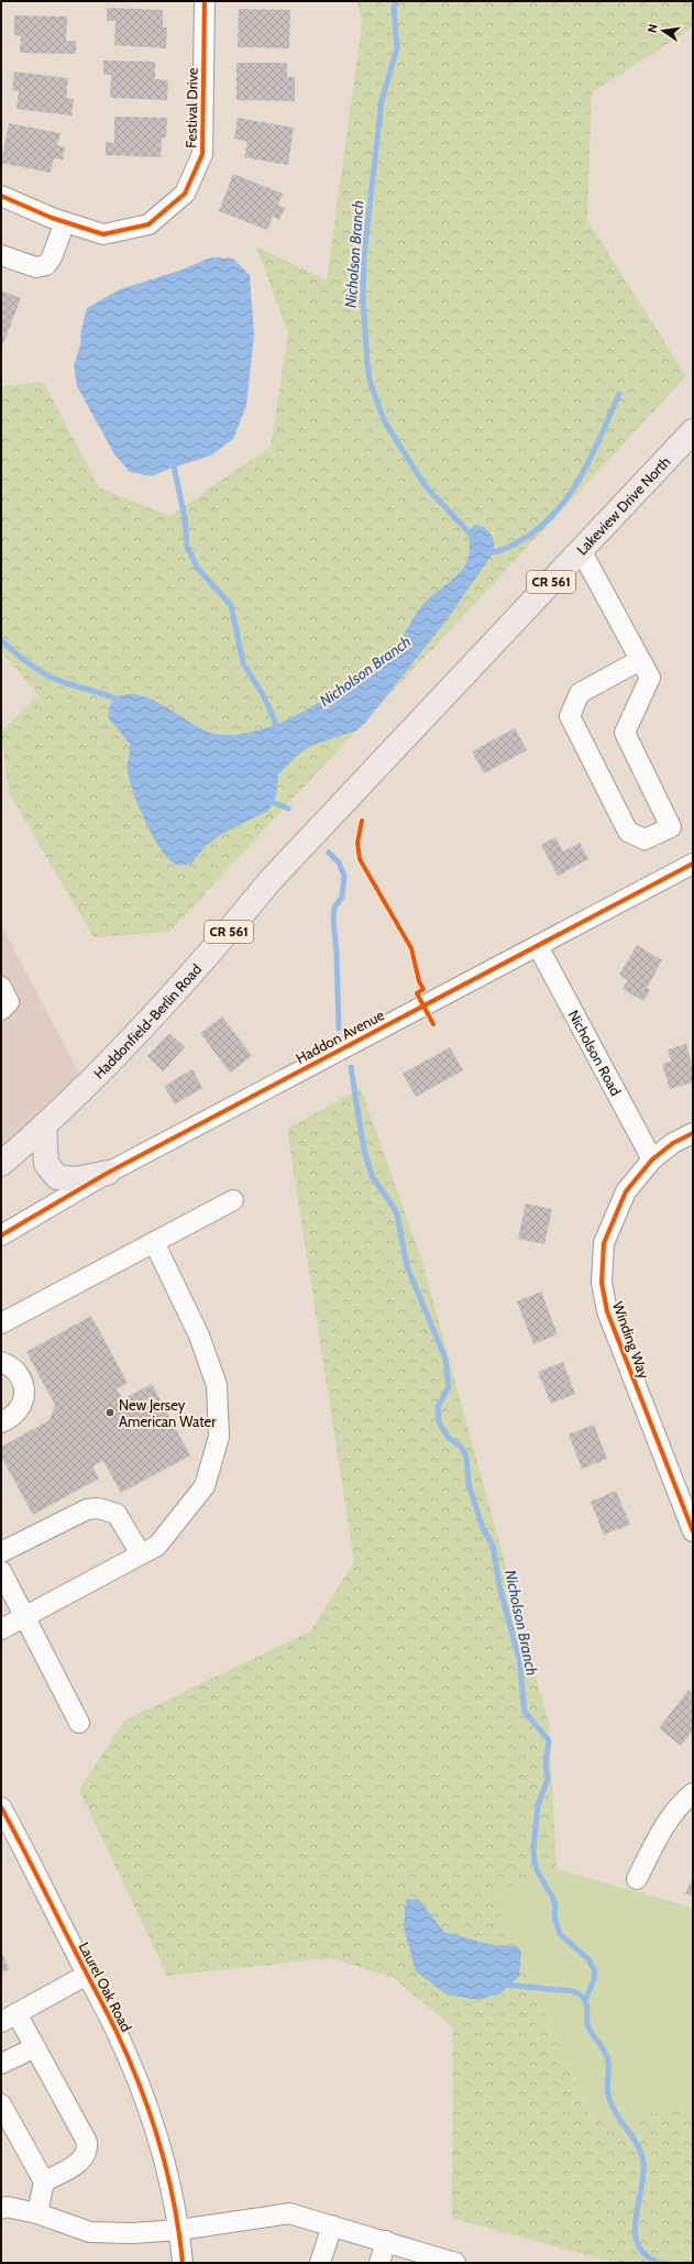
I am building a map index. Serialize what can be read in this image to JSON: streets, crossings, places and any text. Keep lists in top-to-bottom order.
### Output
{
  "streets": {
    "main road": ["Lakeview Drive North", "CR 561", "Haddonfield-Berlin Road"],
    "street": [
      "Festival Drive",
      "Haddon Avenue",
      "Nicholson Road",
      "Winding Way",
      "Laurel Oak Road"
    ]
  },
  "crossings": [
    ["Lakeview Drive North", "Haddonfield-Berlin Road"],
    ["Haddon Avenue", "Nicholson Road"],
    ["Nicholson Road", "Winding Way"]
  ],
  "water": ["Nicholson Branch"],
  "places": ["New Jersey American Water"],
  "north": "left"
}
